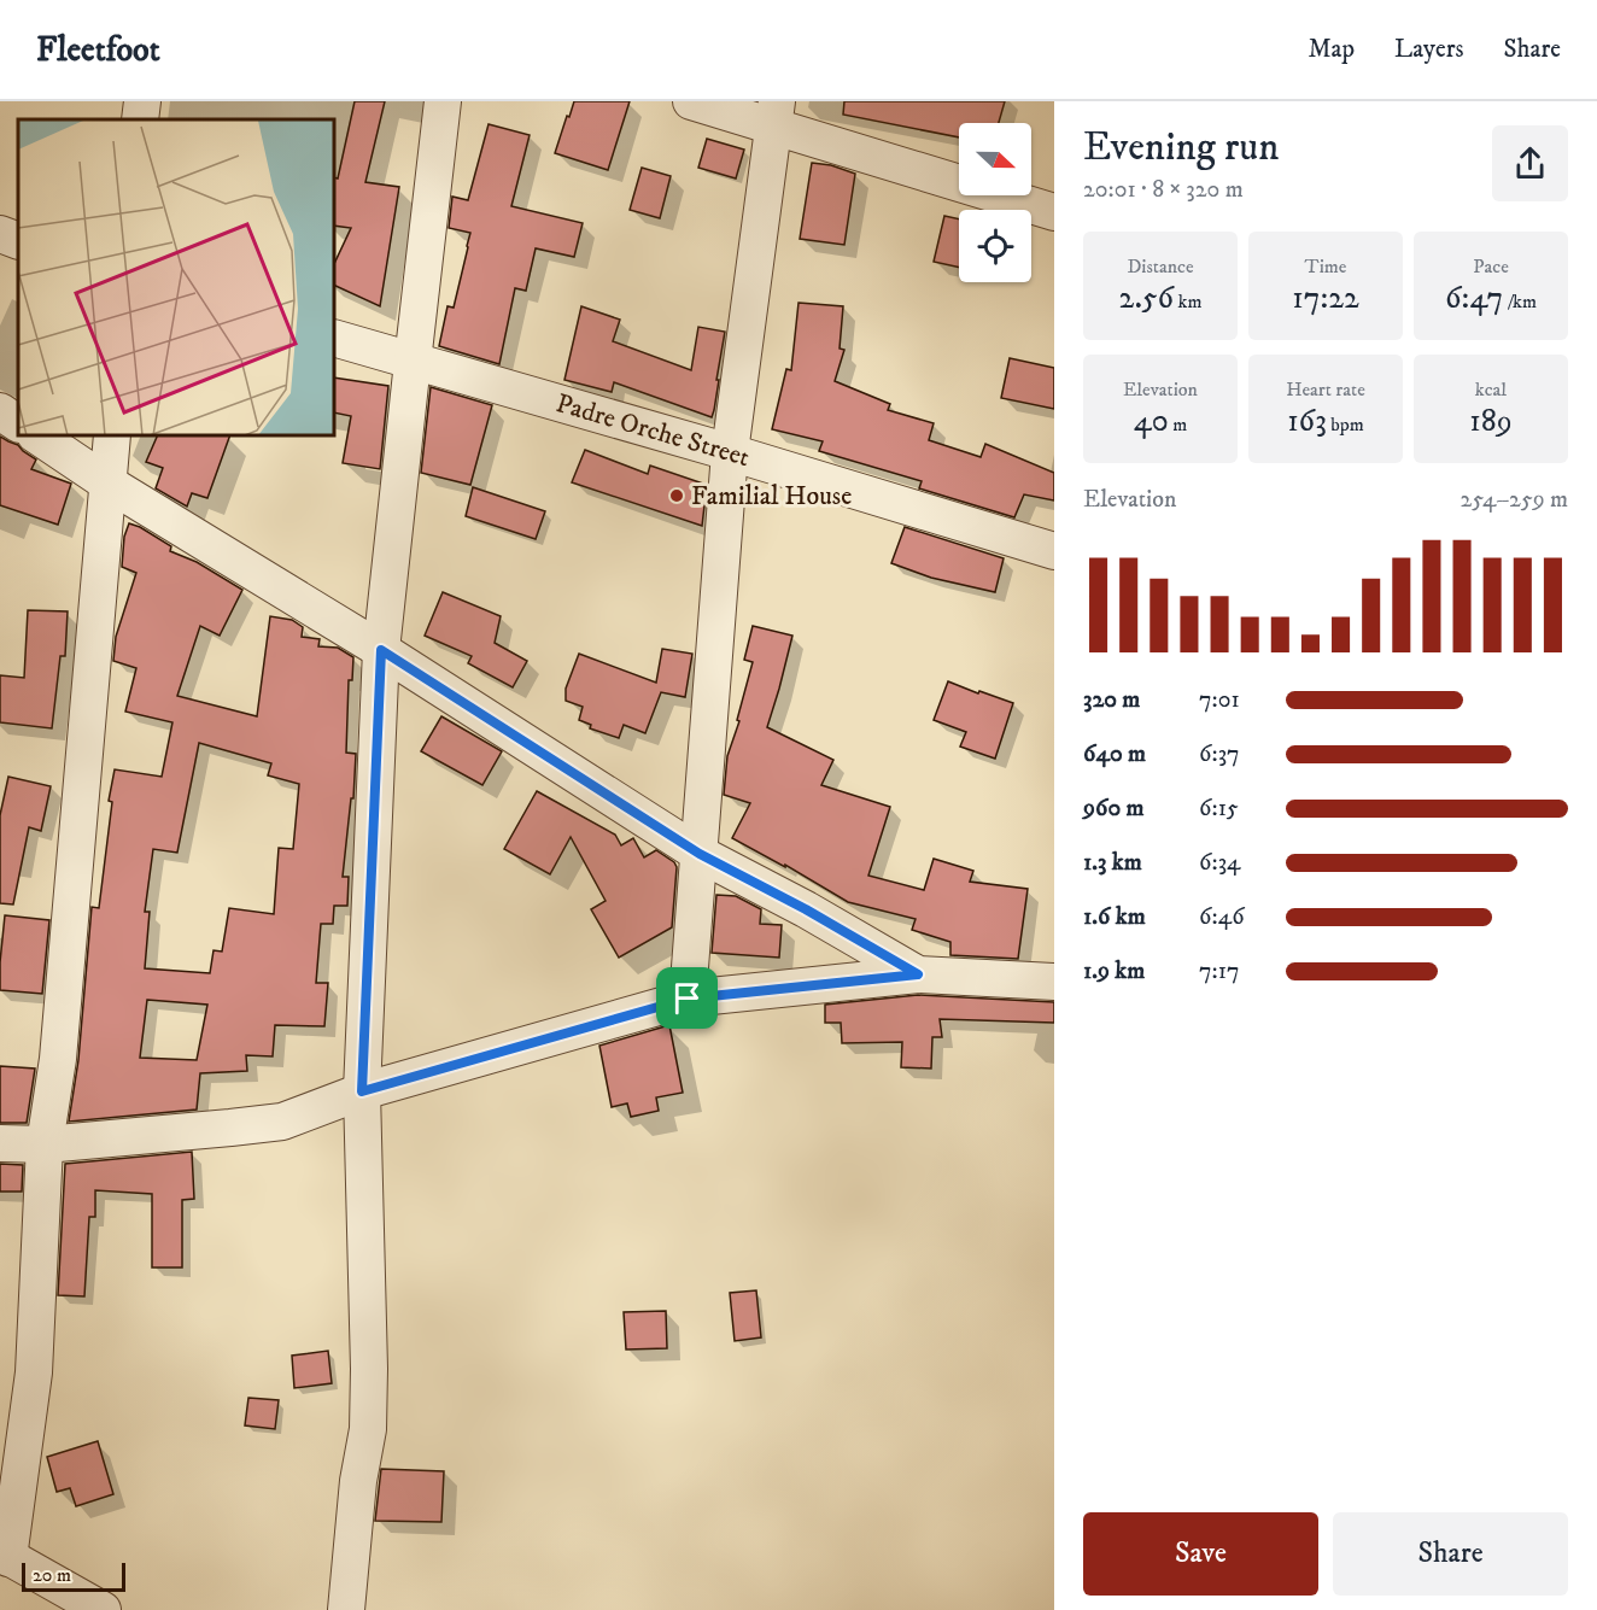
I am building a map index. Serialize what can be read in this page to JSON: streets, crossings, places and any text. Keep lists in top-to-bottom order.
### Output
{
  "streets": {
    "street": ["Padre Orche Street"]
  },
  "places": ["Familial House"],
  "scale_bar": "20 m",
  "north": "right",
  "page": {
    "header": "Fleetfoot",
    "nav": ["Map", "Layers", "Share"],
    "heading": ["Evening run", "20:01 · 8 × 320 m"],
    "stats": [
      ["Distance", "2.56 km"],
      ["Time", "17:22"],
      ["Pace", "6:47 /km"],
      ["Elevation", "40 m"],
      ["Heart rate", "163 bpm"],
      ["kcal", "189"]
    ],
    "chart": ["Elevation", "254–259 m"],
    "list": [
      {
        "name": "320 m",
        "note": "7:01"
      },
      {
        "name": "640 m",
        "note": "6:37"
      },
      {
        "name": "960 m",
        "note": "6:15"
      },
      {
        "name": "1.3 km",
        "note": "6:34"
      },
      {
        "name": "1.6 km",
        "note": "6:46"
      },
      {
        "name": "1.9 km",
        "note": "7:17"
      }
    ],
    "buttons": ["Save", "Share"],
    "scale": "20 m"
  }
}
